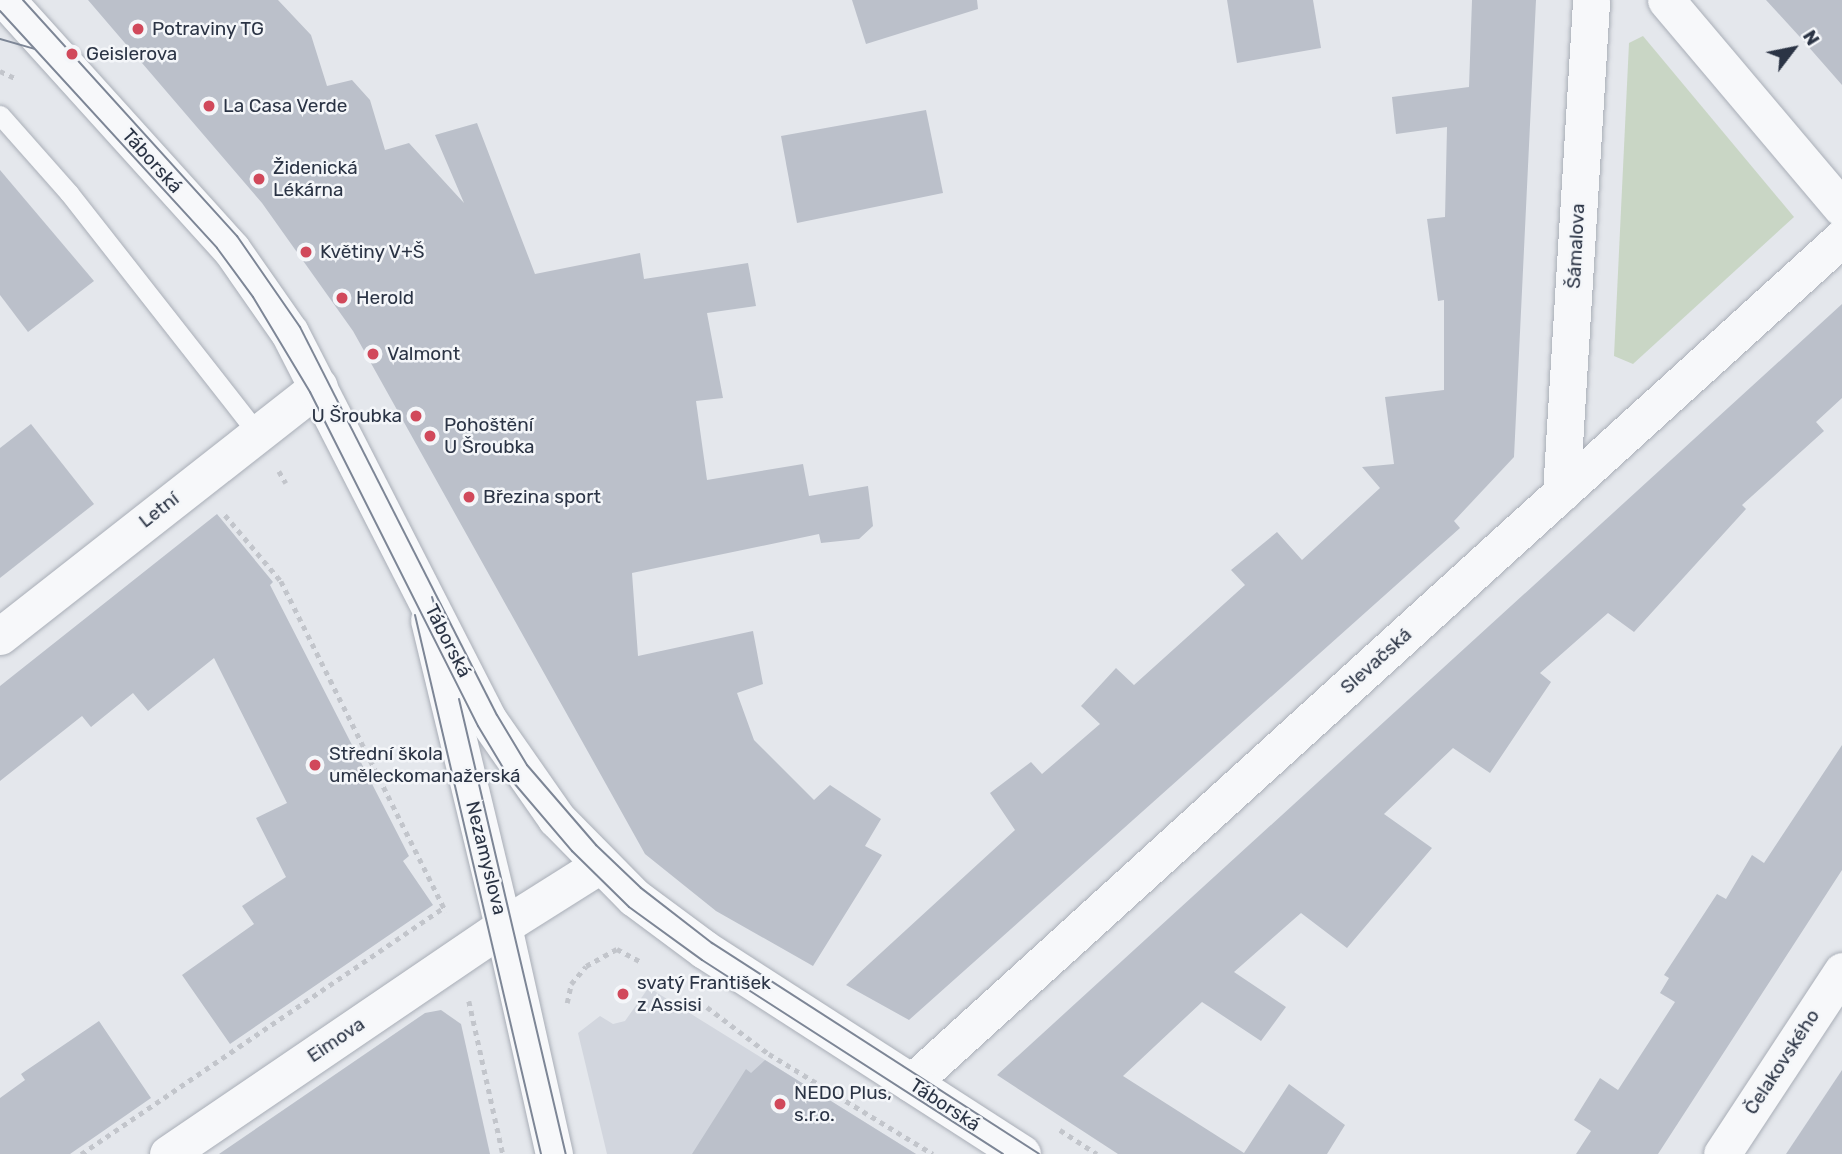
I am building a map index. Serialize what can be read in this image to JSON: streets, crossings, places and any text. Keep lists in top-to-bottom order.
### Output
{
  "streets": {
    "street": [
      "Táborská",
      "Šámalova",
      "Letní",
      "Slevačská",
      "Nezamyslova",
      "Eimova",
      "Čelakovského"
    ]
  },
  "crossings": [
    ["Táborská", "Letní"],
    ["Táborská", "Slevačská"],
    ["Táborská", "Nezamyslova"],
    ["Šámalova", "Slevačská"],
    ["Nezamyslova", "Eimova"]
  ],
  "places": [
    "Potraviny TG",
    "Geislerova",
    "La Casa Verde",
    "Židenická Lékárna",
    "Květiny V+Š",
    "Herold",
    "Valmont",
    "U Šroubka",
    "Pohoštění U Šroubka",
    "Březina sport",
    "Střední škola uměleckomanažerská",
    "svatý František z Assisi",
    "NEDO Plus, s.r.o."
  ],
  "north": "top right"
}
